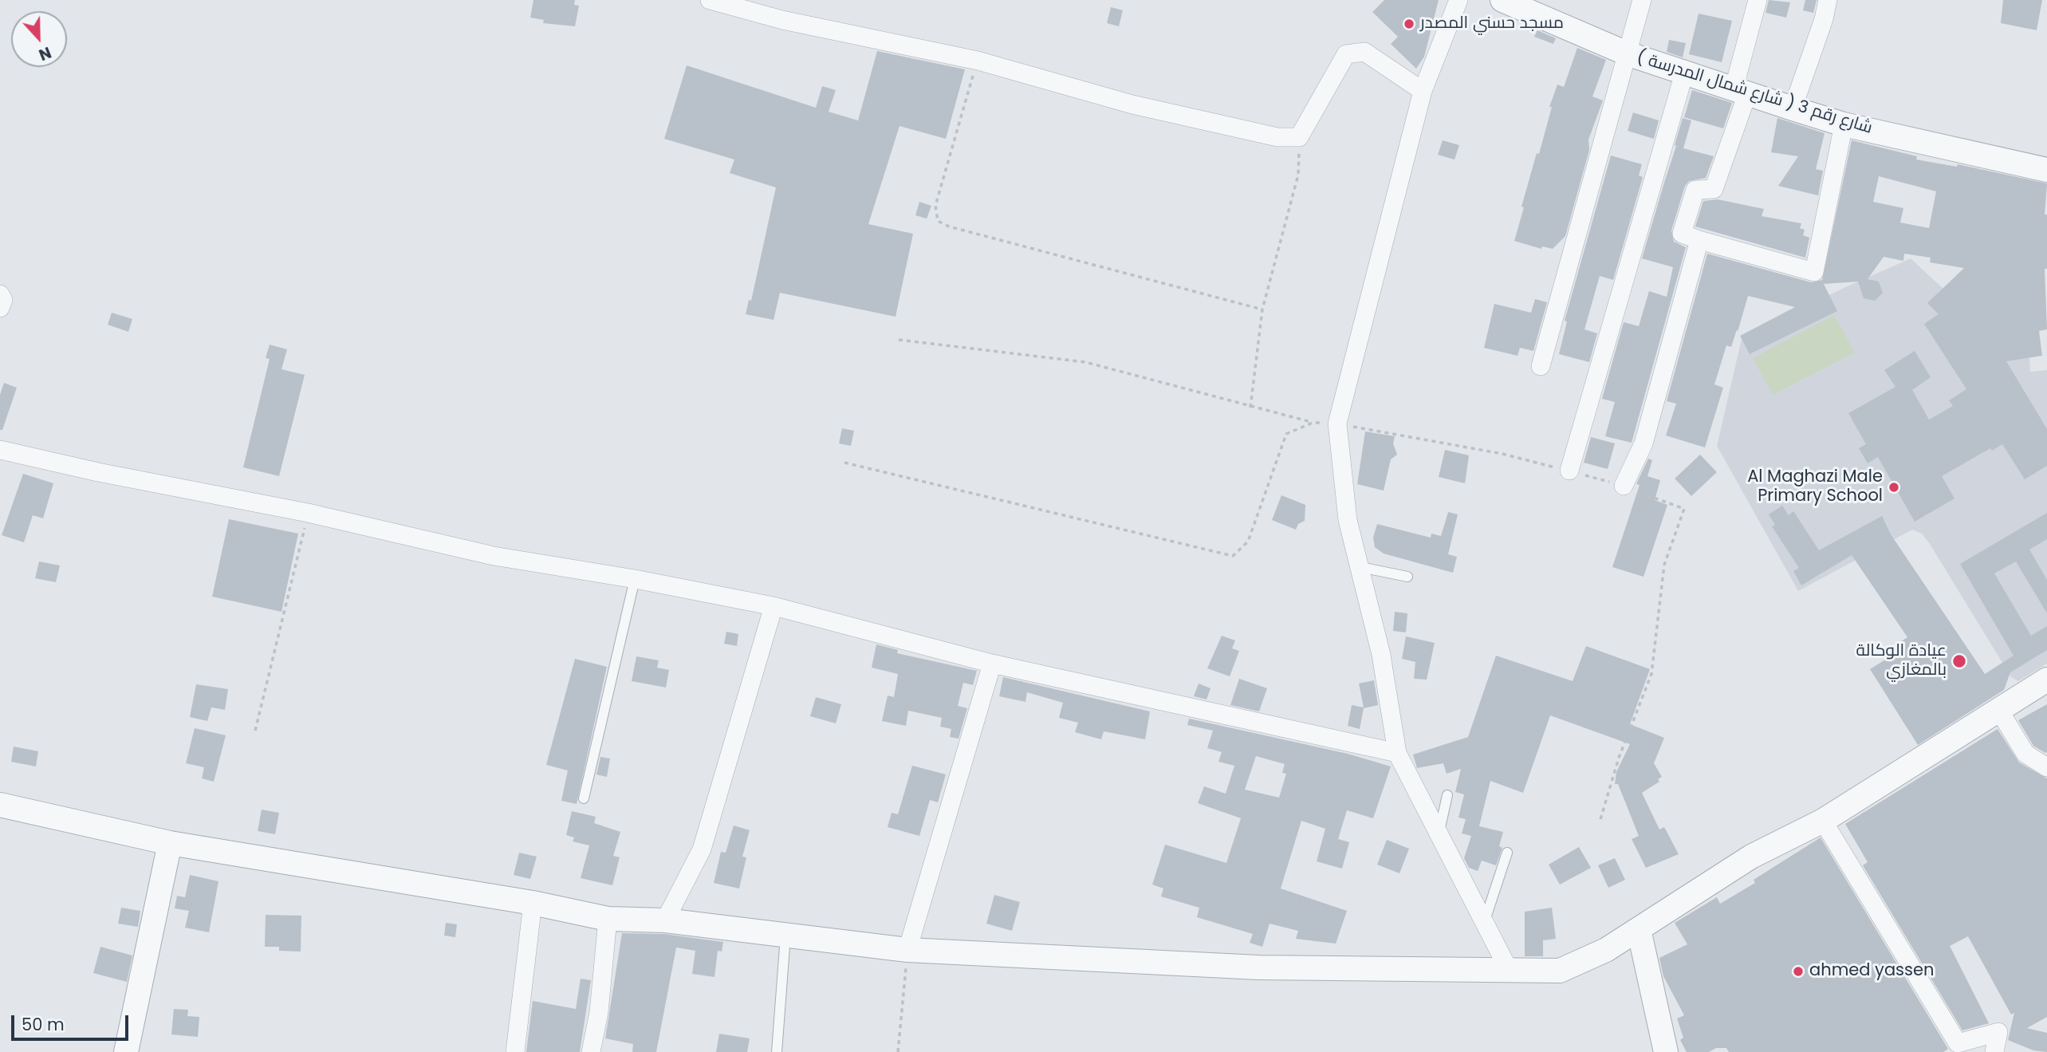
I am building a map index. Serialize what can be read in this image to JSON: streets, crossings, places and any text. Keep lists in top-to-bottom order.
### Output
{
  "streets": {
    "street": ["شارع رقم 3 ( شارع شمال المدرسة )"]
  },
  "places": [
    "مسجد حسني المصدر",
    "Al Maghazi Male Primary School",
    "عيادة الوكالة بالمغازي",
    "ahmed yassen"
  ],
  "scale_bar": "50 m",
  "north": "bottom"
}
